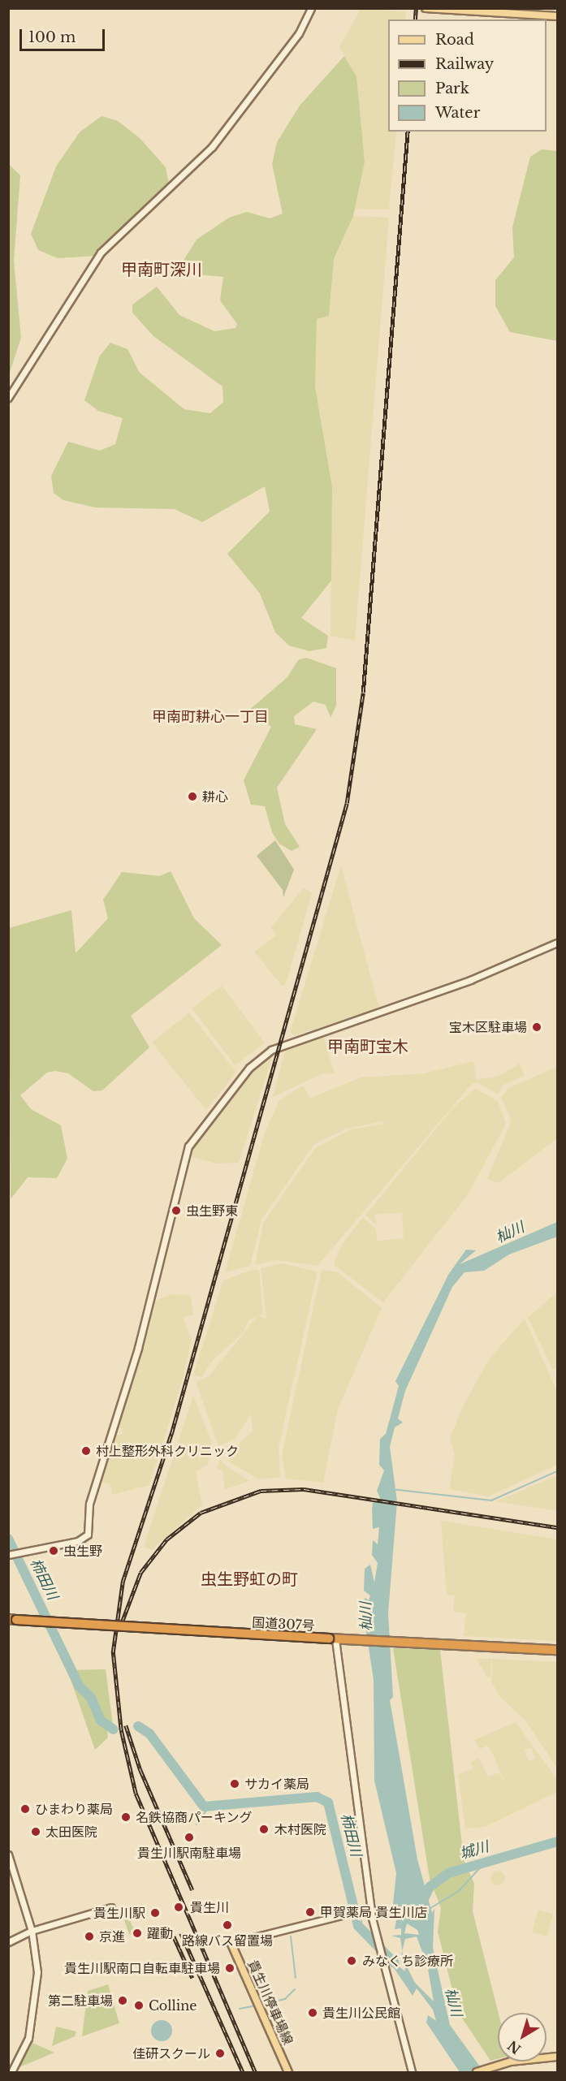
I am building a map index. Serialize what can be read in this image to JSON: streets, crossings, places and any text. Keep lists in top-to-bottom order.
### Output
{
  "streets": {
    "highway": ["国道307号"],
    "main road": ["貴生川停車場線"]
  },
  "districts": [
    "甲南町深川",
    "甲南町耕心一丁目",
    "甲南町宝木",
    "虫生野虹の町"
  ],
  "water": ["杣川", "柿田川", "城川"],
  "places": [
    "耕心",
    "宝木区駐車場",
    "虫生野東",
    "村上整形外科クリニック",
    "虫生野",
    "サカイ薬局",
    "ひまわり薬局",
    "名鉄協商パーキング",
    "木村医院",
    "太田医院",
    "貴生川駅南駐車場",
    "貴生川",
    "甲賀薬局 貴生川店",
    "貴生川駅",
    "路線バス留置場",
    "躍動",
    "京進",
    "みなくち診療所",
    "貴生川駅南口自転車駐車場",
    "第二駐車場",
    "Colline",
    "貴生川公民館",
    "佳研スクール"
  ],
  "legend": [
    "Road",
    "Railway",
    "Park",
    "Water"
  ],
  "scale_bar": "100 m",
  "north": "bottom left"
}
